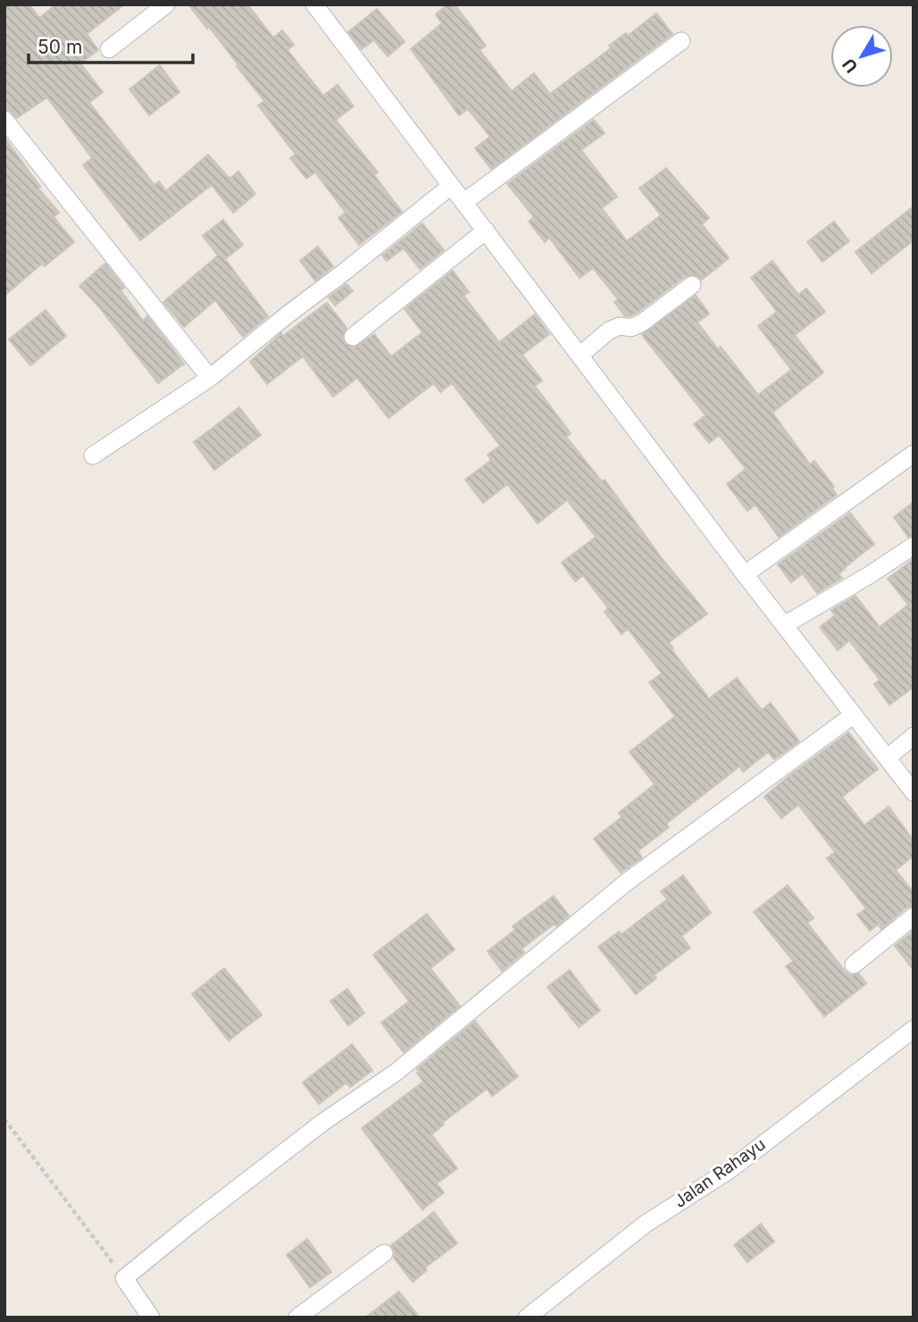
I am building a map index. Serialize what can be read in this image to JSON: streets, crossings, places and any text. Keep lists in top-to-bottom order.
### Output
{
  "streets": {
    "street": ["Jalan Rahayu"]
  },
  "scale_bar": "50 m",
  "north": "bottom left"
}
